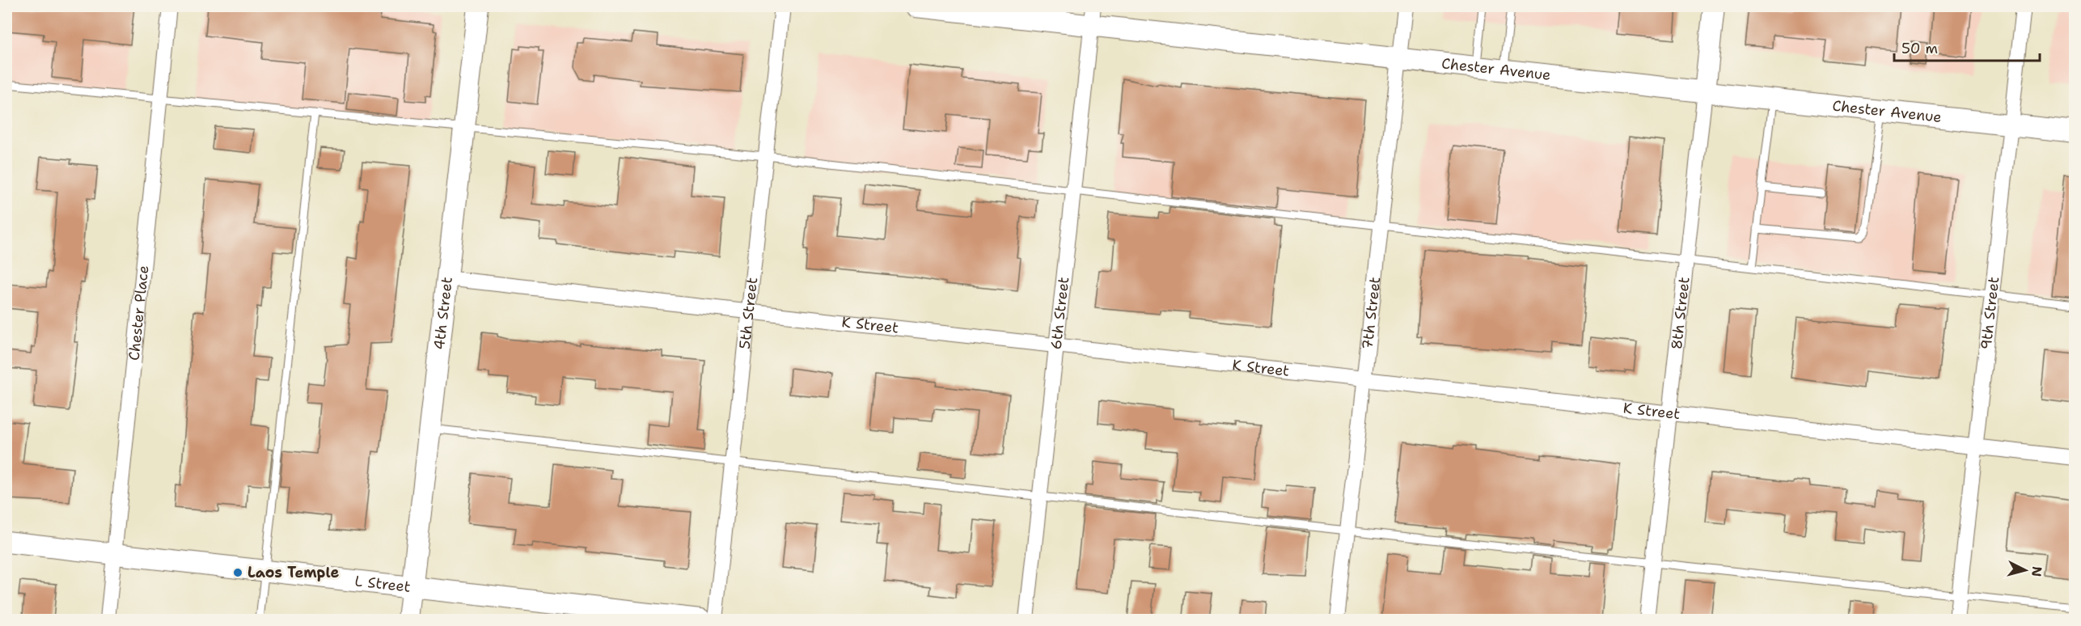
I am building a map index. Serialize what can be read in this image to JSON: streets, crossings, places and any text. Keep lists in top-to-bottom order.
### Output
{
  "streets": {
    "street": [
      "Chester Avenue",
      "Chester Place",
      "4th Street",
      "5th Street",
      "6th Street",
      "7th Street",
      "8th Street",
      "9th Street",
      "K Street",
      "L Street"
    ]
  },
  "crossings": [
    ["Chester Avenue", "6th Street"],
    ["Chester Avenue", "7th Street"],
    ["Chester Avenue", "8th Street"],
    ["Chester Avenue", "9th Street"],
    ["Chester Place", "L Street"],
    ["4th Street", "K Street"],
    ["4th Street", "L Street"],
    ["5th Street", "K Street"],
    ["6th Street", "K Street"],
    ["7th Street", "K Street"],
    ["8th Street", "K Street"],
    ["9th Street", "K Street"]
  ],
  "places": ["Laos Temple"],
  "scale_bar": "50 m",
  "north": "right"
}
